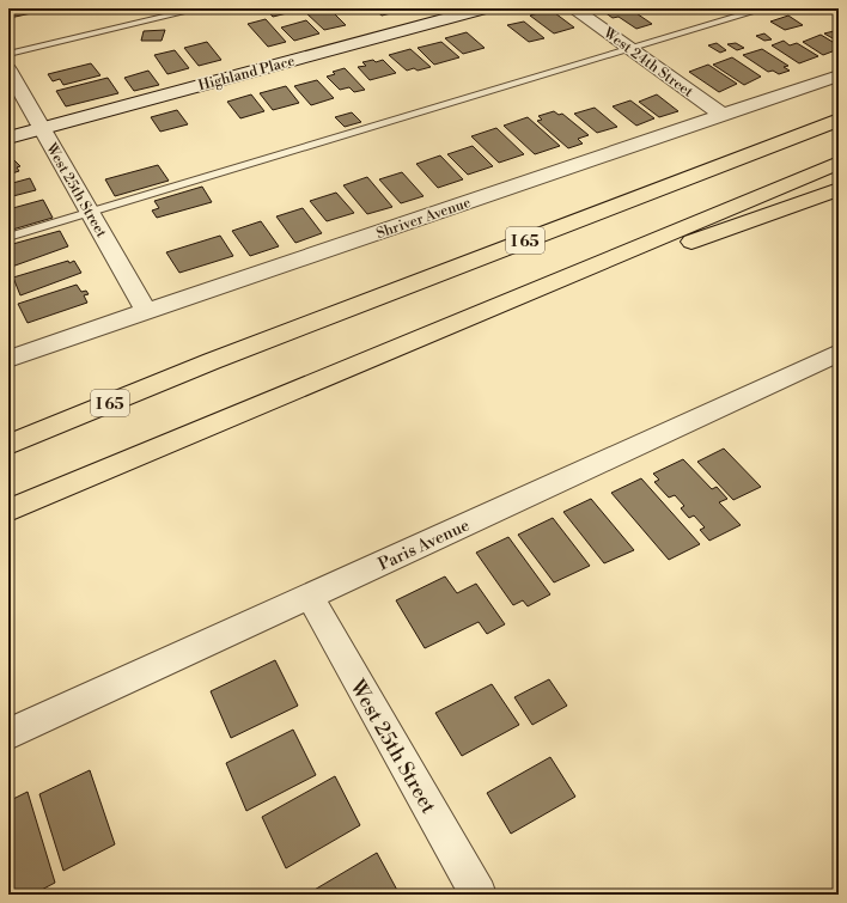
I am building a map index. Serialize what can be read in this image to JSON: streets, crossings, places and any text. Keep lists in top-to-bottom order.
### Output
{
  "streets": {
    "highway": ["I 65"],
    "street": [
      "West 24th Street",
      "Highland Place",
      "West 25th Street",
      "Shriver Avenue",
      "Paris Avenue"
    ]
  },
  "crossings": [
    ["West 24th Street", "Shriver Avenue"],
    ["Highland Place", "West 25th Street"],
    ["West 25th Street", "Shriver Avenue"],
    ["West 25th Street", "Paris Avenue"]
  ]
}
